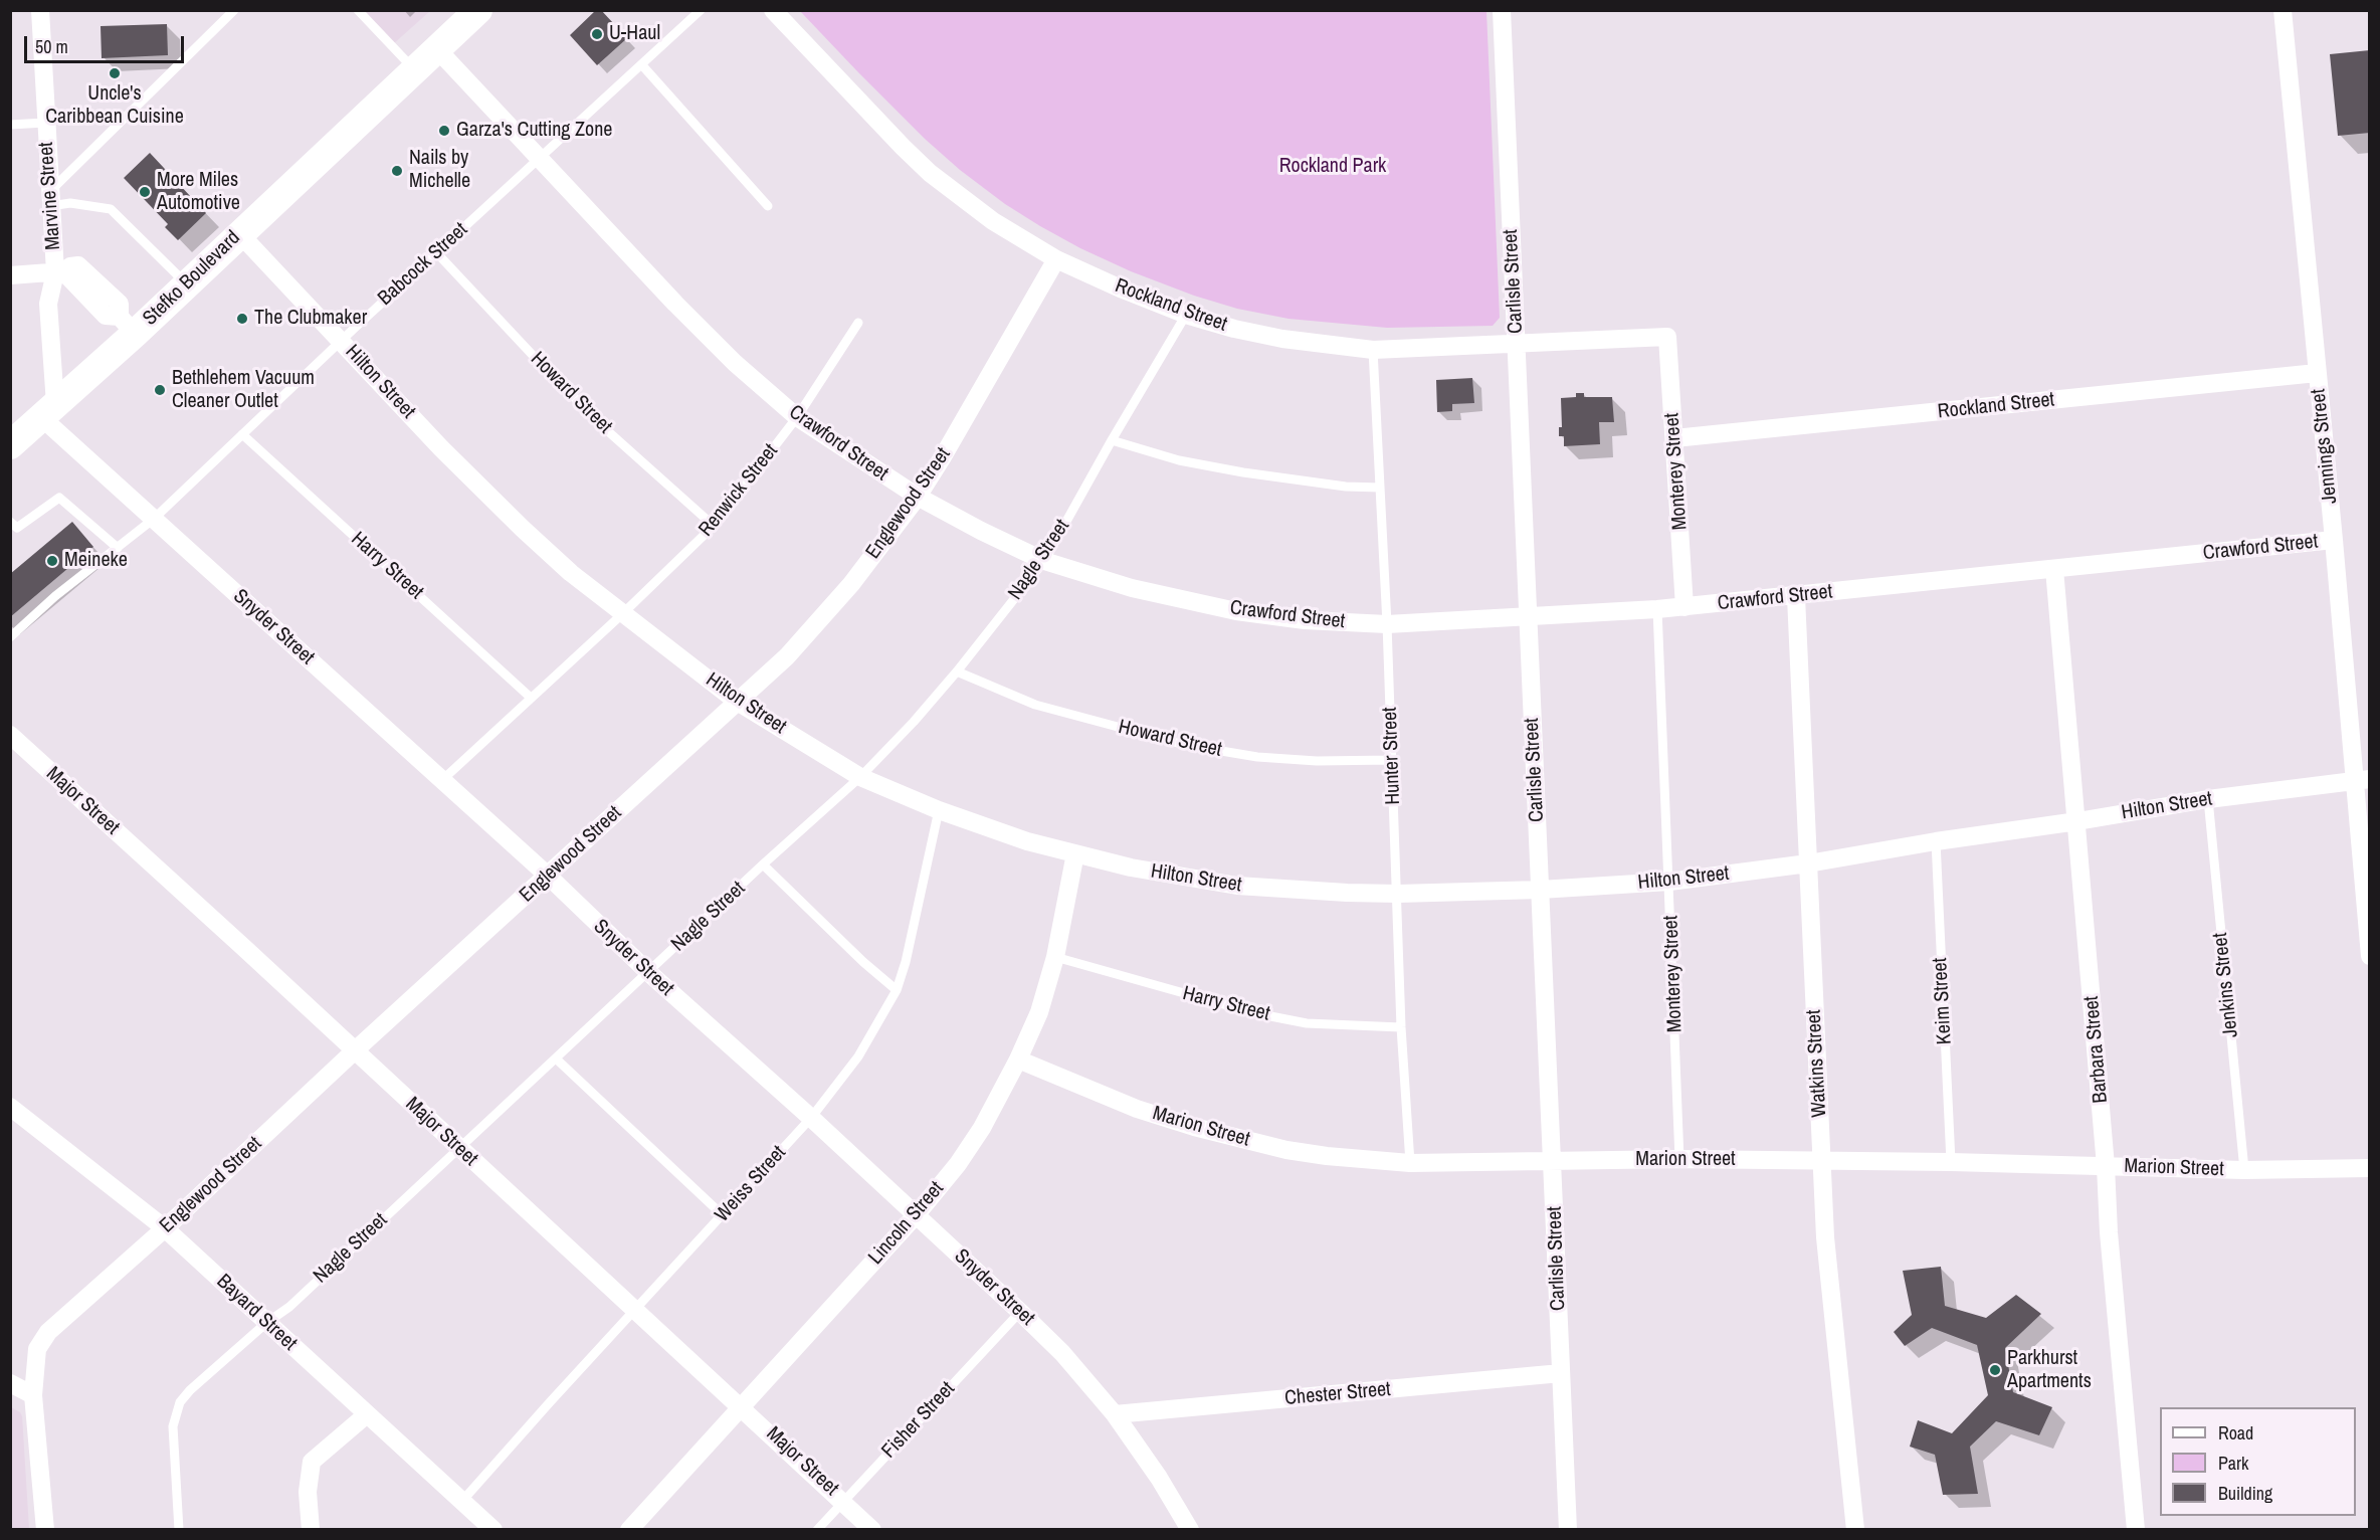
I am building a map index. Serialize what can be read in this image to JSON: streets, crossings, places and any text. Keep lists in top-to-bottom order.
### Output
{
  "streets": {
    "main road": ["Stefko Boulevard"],
    "street": [
      "Marvine Street",
      "Carlisle Street",
      "Rockland Street",
      "Hilton Street",
      "Crawford Street",
      "Jennings Street",
      "Monterey Street",
      "Englewood Street",
      "Snyder Street",
      "Major Street",
      "Barbara Street",
      "Watkins Street",
      "Marion Street",
      "Lincoln Street",
      "Bayard Street",
      "Chester Street"
    ],
    "lane": [
      "Babcock Street",
      "Howard Street",
      "Renwick Street",
      "Nagle Street",
      "Harry Street",
      "Hunter Street",
      "Jenkins Street",
      "Keim Street",
      "Weiss Street",
      "Fisher Street"
    ]
  },
  "crossings": [
    ["Marvine Street", "Stefko Boulevard"],
    ["Marvine Street", "Snyder Street"],
    ["Babcock Street", "Hilton Street"],
    ["Babcock Street", "Howard Street"],
    ["Babcock Street", "Crawford Street"],
    ["Babcock Street", "Harry Street"],
    ["Babcock Street", "Snyder Street"],
    ["Stefko Boulevard", "Hilton Street"],
    ["Stefko Boulevard", "Crawford Street"],
    ["Stefko Boulevard", "Snyder Street"],
    ["Carlisle Street", "Rockland Street"],
    ["Carlisle Street", "Hilton Street"],
    ["Carlisle Street", "Crawford Street"],
    ["Carlisle Street", "Marion Street"],
    ["Carlisle Street", "Chester Street"],
    ["Rockland Street", "Jennings Street"],
    ["Rockland Street", "Monterey Street"],
    ["Rockland Street", "Englewood Street"],
    ["Rockland Street", "Nagle Street"],
    ["Rockland Street", "Hunter Street"],
    ["Hilton Street", "Jennings Street"],
    ["Hilton Street", "Monterey Street"],
    ["Hilton Street", "Renwick Street"],
    ["Hilton Street", "Englewood Street"],
    ["Hilton Street", "Nagle Street"],
    ["Hilton Street", "Hunter Street"],
    ["Hilton Street", "Jenkins Street"],
    ["Hilton Street", "Keim Street"],
    ["Hilton Street", "Barbara Street"],
    ["Hilton Street", "Watkins Street"],
    ["Hilton Street", "Weiss Street"],
    ["Hilton Street", "Lincoln Street"],
    ["Howard Street", "Renwick Street"],
    ["Howard Street", "Nagle Street"],
    ["Howard Street", "Hunter Street"],
    ["Crawford Street", "Jennings Street"],
    ["Crawford Street", "Monterey Street"],
    ["Crawford Street", "Renwick Street"],
    ["Crawford Street", "Englewood Street"],
    ["Crawford Street", "Nagle Street"],
    ["Crawford Street", "Hunter Street"],
    ["Crawford Street", "Barbara Street"],
    ["Crawford Street", "Watkins Street"],
    ["Monterey Street", "Marion Street"],
    ["Renwick Street", "Harry Street"],
    ["Renwick Street", "Snyder Street"],
    ["Englewood Street", "Snyder Street"],
    ["Englewood Street", "Major Street"],
    ["Englewood Street", "Bayard Street"],
    ["Nagle Street", "Snyder Street"],
    ["Nagle Street", "Major Street"],
    ["Nagle Street", "Bayard Street"],
    ["Harry Street", "Hunter Street"],
    ["Harry Street", "Lincoln Street"],
    ["Snyder Street", "Weiss Street"],
    ["Snyder Street", "Lincoln Street"],
    ["Snyder Street", "Chester Street"],
    ["Snyder Street", "Fisher Street"],
    ["Hunter Street", "Marion Street"],
    ["Major Street", "Weiss Street"],
    ["Major Street", "Lincoln Street"],
    ["Major Street", "Fisher Street"],
    ["Jenkins Street", "Marion Street"],
    ["Keim Street", "Marion Street"],
    ["Barbara Street", "Marion Street"],
    ["Watkins Street", "Marion Street"],
    ["Marion Street", "Lincoln Street"],
    ["Weiss Street", "Bayard Street"]
  ],
  "parks": ["Rockland Park"],
  "places": [
    "U-Haul",
    "Uncle's Caribbean Cuisine",
    "Garza's Cutting Zone",
    "Nails by Michelle",
    "More Miles Automotive",
    "The Clubmaker",
    "Bethlehem Vacuum Cleaner Outlet",
    "Meineke",
    "Parkhurst Apartments"
  ],
  "legend": ["Road", "Park", "Building"],
  "scale_bar": "50 m"
}
